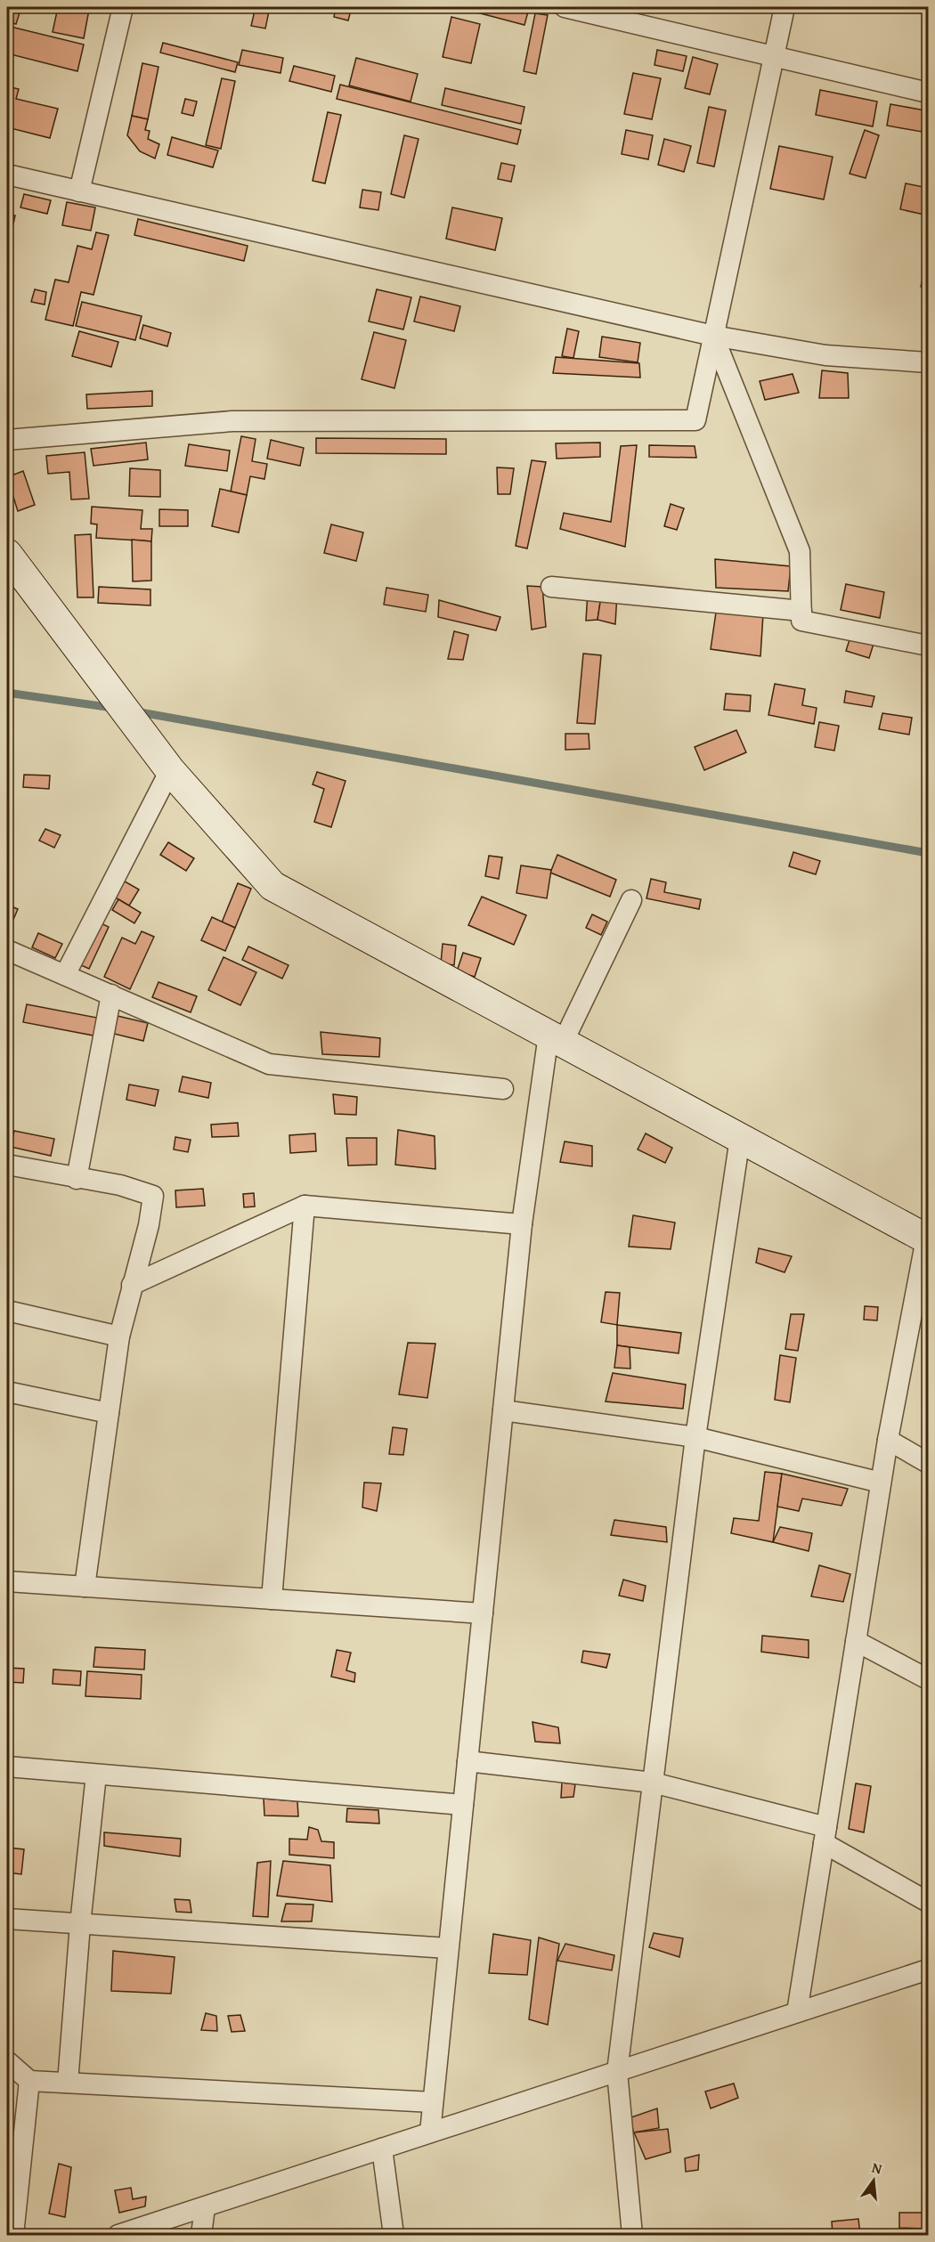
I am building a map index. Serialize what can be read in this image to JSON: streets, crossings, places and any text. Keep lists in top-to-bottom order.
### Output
{
  "north": "top"
}
